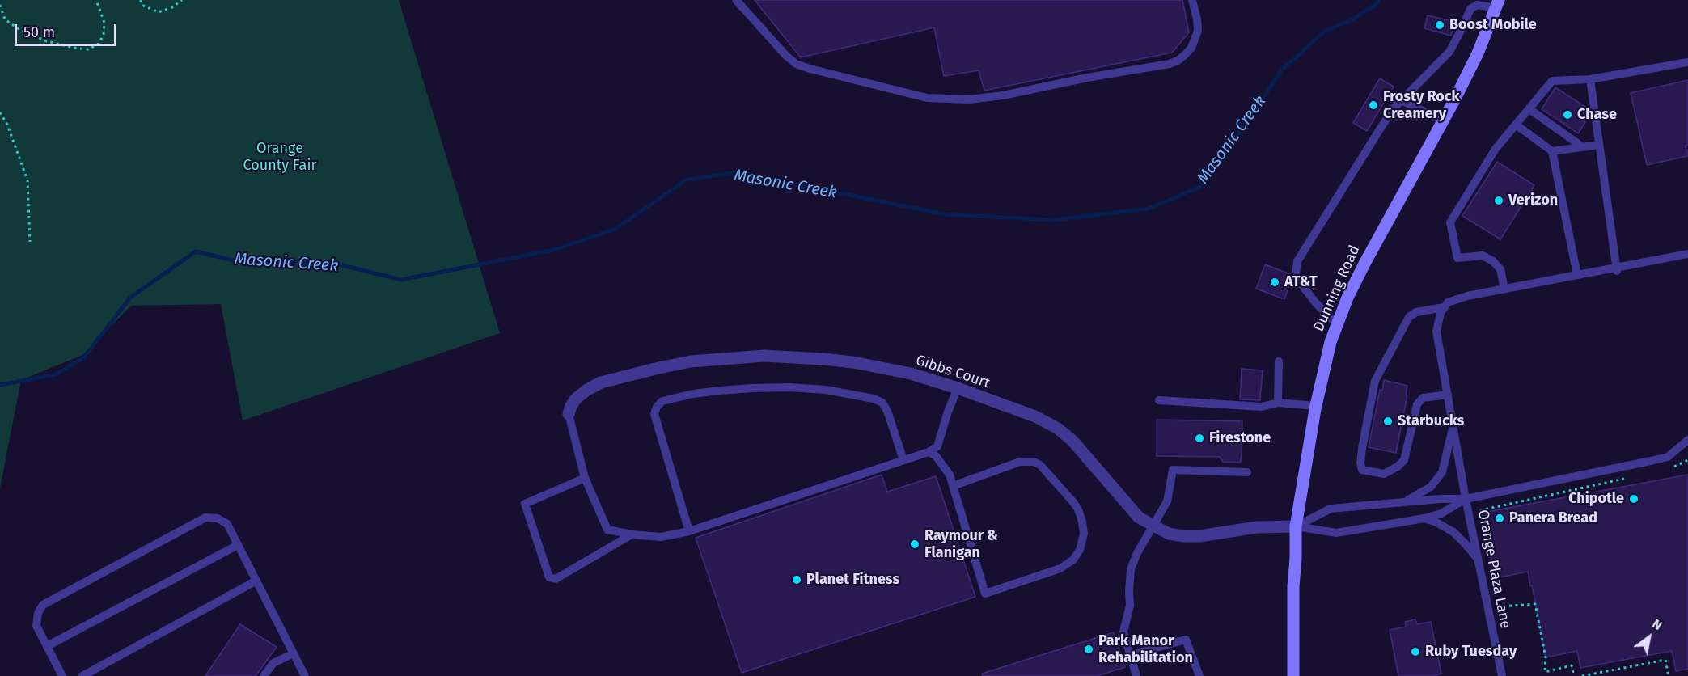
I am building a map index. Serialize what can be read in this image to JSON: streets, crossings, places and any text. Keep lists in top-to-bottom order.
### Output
{
  "streets": {
    "street": ["Dunning Road", "Gibbs Court"],
    "lane": ["Orange Plaza Lane"]
  },
  "crossings": [
    ["Dunning Road", "Gibbs Court"],
    ["Dunning Road", "Orange Plaza Lane"],
    ["Gibbs Court", "Orange Plaza Lane"]
  ],
  "water": ["Masonic Creek"],
  "parks": ["Orange County Fair"],
  "places": [
    "Boost Mobile",
    "Frosty Rock Creamery",
    "Chase",
    "Verizon",
    "AT&T",
    "Starbucks",
    "Firestone",
    "Chipotle",
    "Panera Bread",
    "Raymour & Flanigan",
    "Planet Fitness",
    "Park Manor Rehabilitation",
    "Ruby Tuesday"
  ],
  "scale_bar": "50 m",
  "north": "top right"
}
